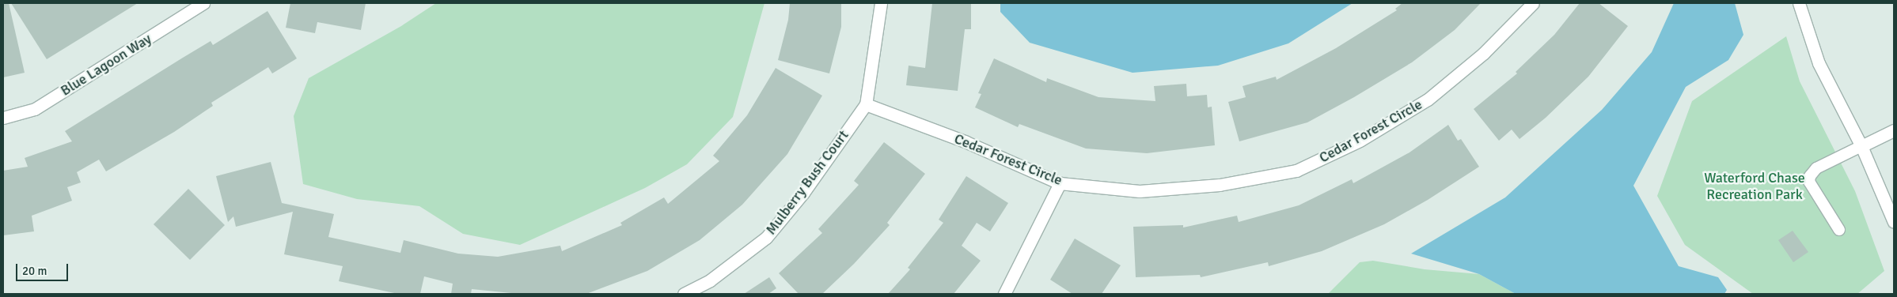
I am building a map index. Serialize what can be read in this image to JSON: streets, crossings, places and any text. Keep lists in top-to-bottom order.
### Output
{
  "streets": {
    "street": ["Blue Lagoon Way", "Cedar Forest Circle", "Mulberry Bush Court"]
  },
  "crossings": [
    ["Cedar Forest Circle", "Mulberry Bush Court"]
  ],
  "parks": ["Waterford Chase Recreation Park"],
  "scale_bar": "20 m"
}
